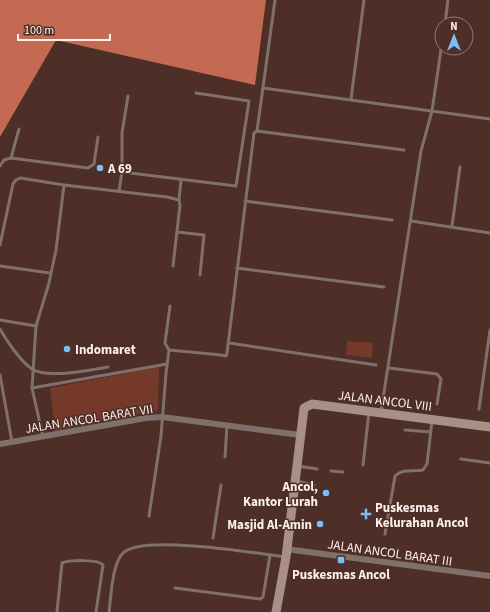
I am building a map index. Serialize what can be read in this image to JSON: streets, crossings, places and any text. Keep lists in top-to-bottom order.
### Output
{
  "streets": {
    "street": ["JALAN ANCOL VIII", "JALAN ANCOL BARAT VII", "JALAN ANCOL BARAT III"]
  },
  "crossings": [
    ["JALAN ANCOL VIII", "JALAN ANCOL BARAT VII"],
    ["JALAN ANCOL VIII", "JALAN ANCOL BARAT III"]
  ],
  "places": {
    "other": [
      "A 69",
      "Indomaret",
      "Ancol, Kantor Lurah",
      "Masjid Al-Amin"
    ],
    "health": ["Puskesmas Kelurahan Ancol"],
    "transit": ["Puskesmas Ancol"]
  },
  "scale_bar": "100 m",
  "north": "top"
}
